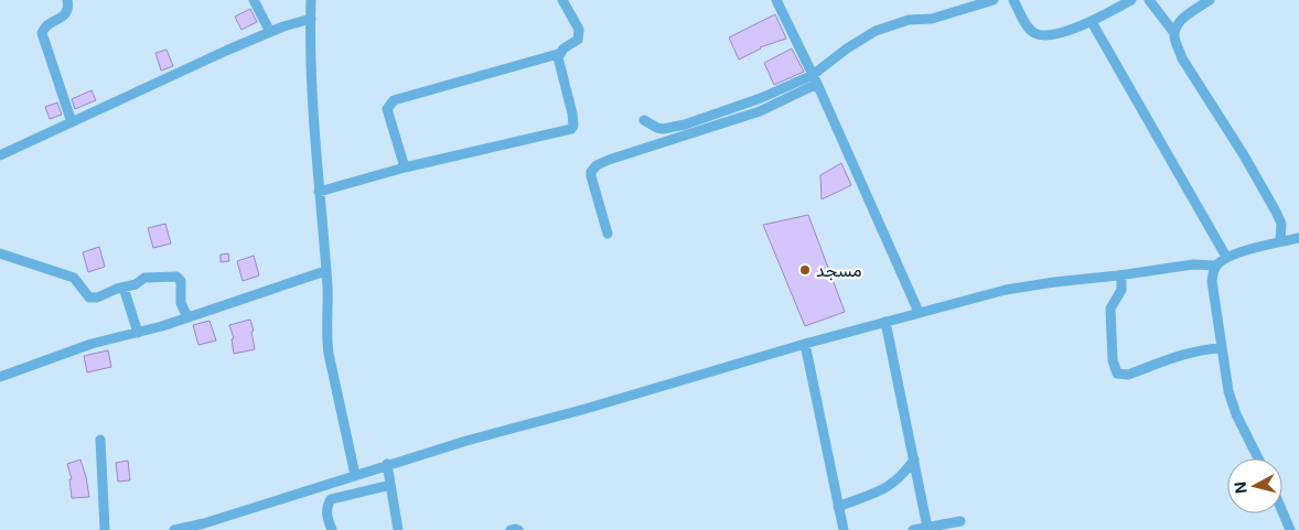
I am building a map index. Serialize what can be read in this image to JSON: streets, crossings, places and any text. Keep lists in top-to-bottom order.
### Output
{
  "places": ["مسجد"],
  "north": "left"
}
